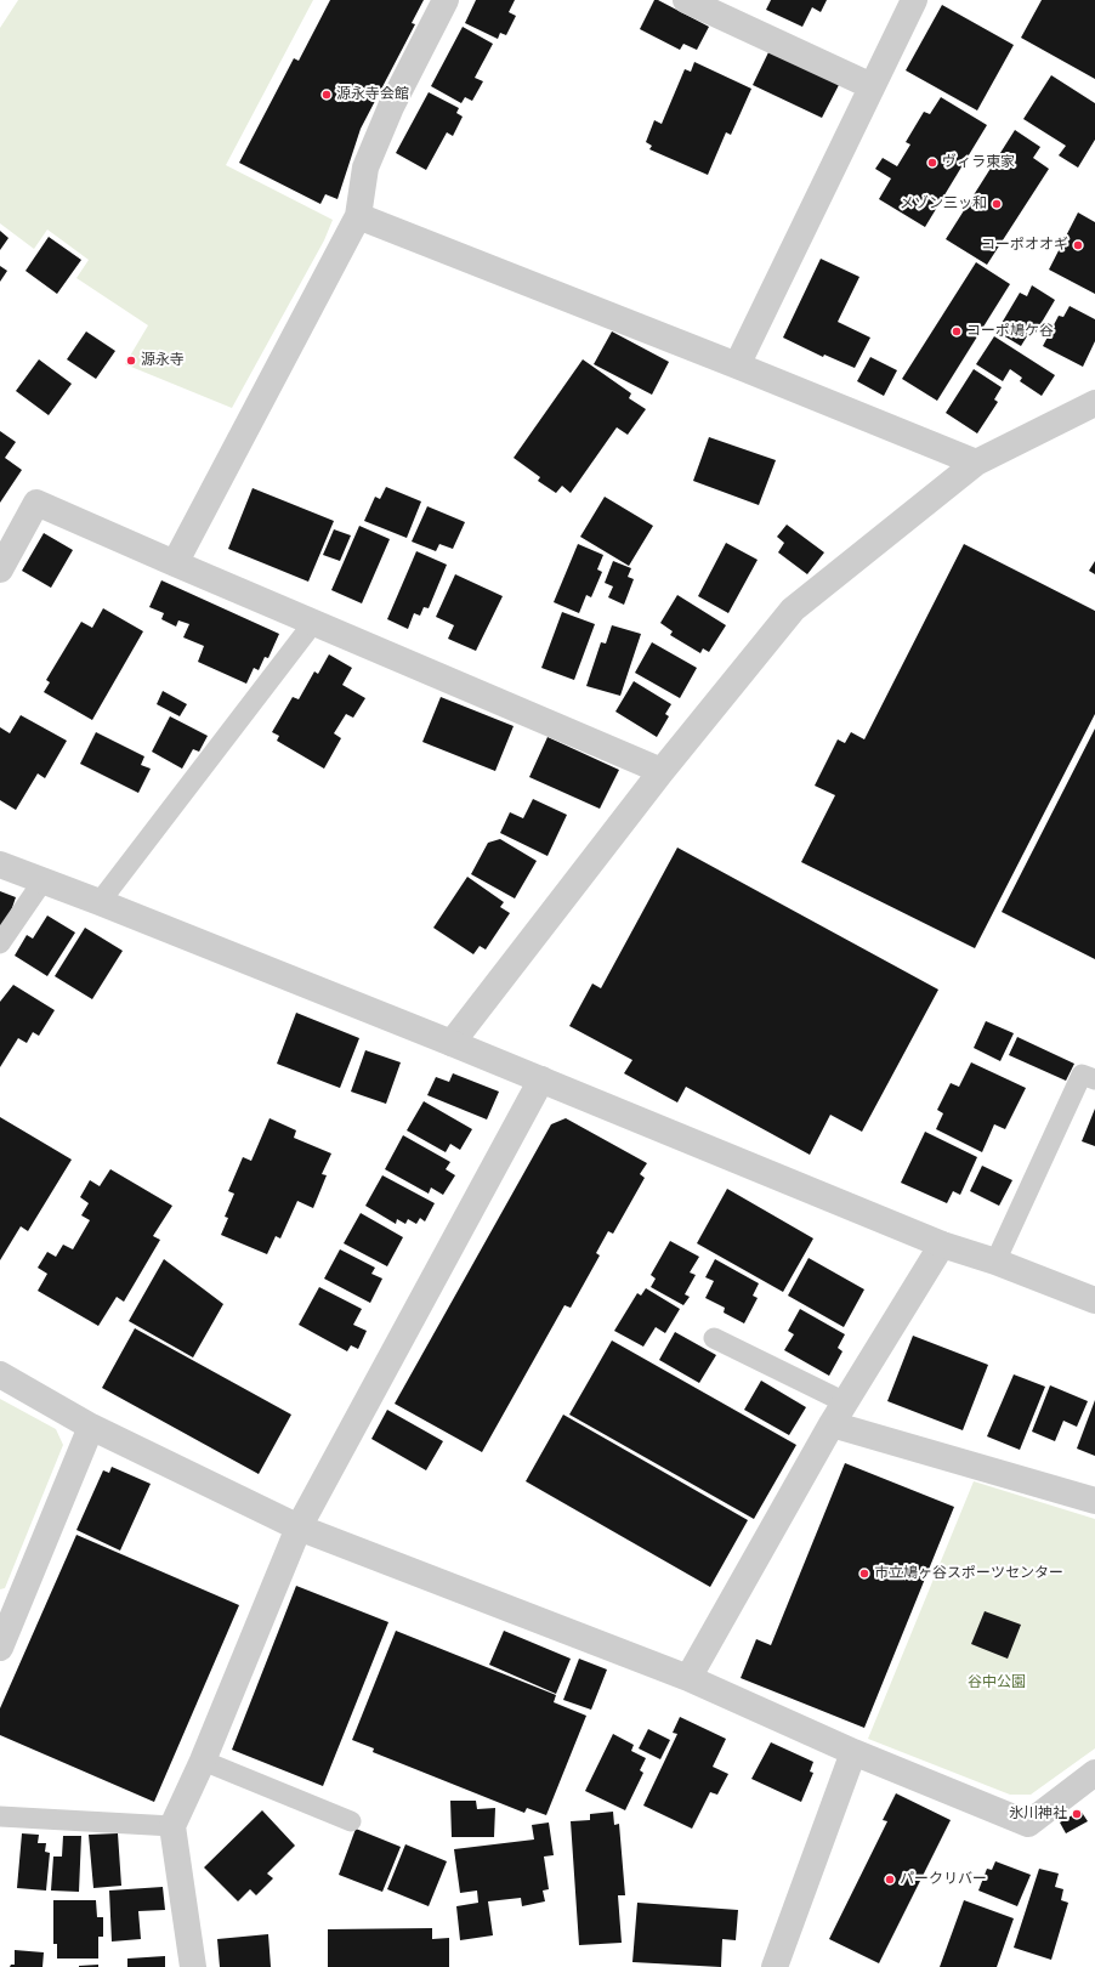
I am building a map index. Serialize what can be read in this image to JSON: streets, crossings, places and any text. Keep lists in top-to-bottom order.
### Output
{
  "parks": ["谷中公園"],
  "places": [
    "源永寺会館",
    "ヴィラ東家",
    "メゾン三ッ和",
    "コーポオオギ",
    "コーポ鳩ケ谷",
    "源永寺",
    "市立鳩ヶ谷スポーツセンター",
    "氷川神社",
    "パークリバー"
  ]
}
